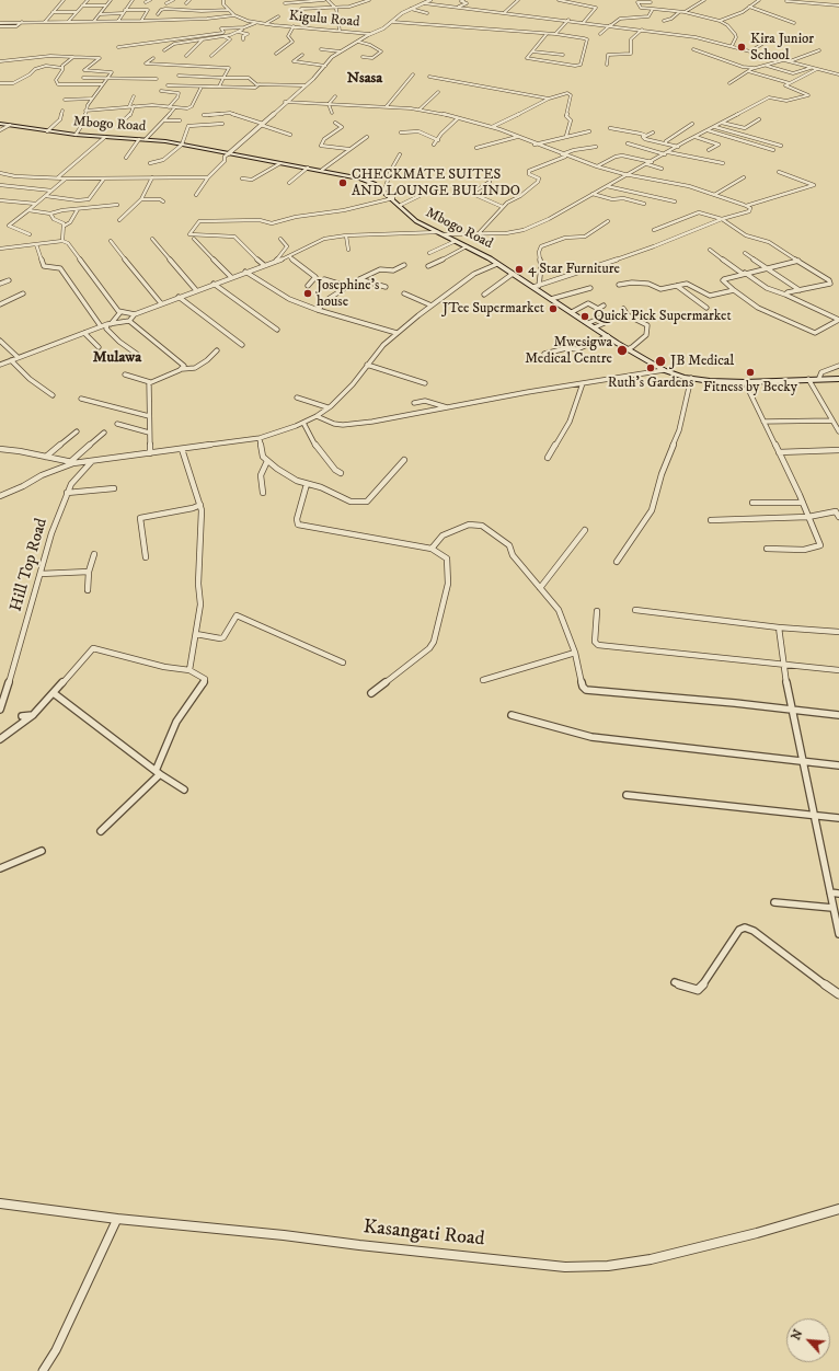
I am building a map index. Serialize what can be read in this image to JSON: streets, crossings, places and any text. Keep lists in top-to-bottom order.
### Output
{
  "streets": {
    "main road": ["Mbogo Road"],
    "street": ["Kigulu Road", "Hill Top Road", "Kasangati Road"]
  },
  "districts": ["Nsasa", "Mulawa"],
  "places": [
    "Kira Junior School",
    "CHECKMATE SUITES AND LOUNGE BULINDO",
    "4 Star Furniture",
    "Josephine's house",
    "JTee Supermarket",
    "Quick Pick Supermarket",
    "Mwesigwa Medical Centre",
    "JB Medical",
    "Ruth's Gardens",
    "Fitness by Becky"
  ],
  "north": "top left"
}
